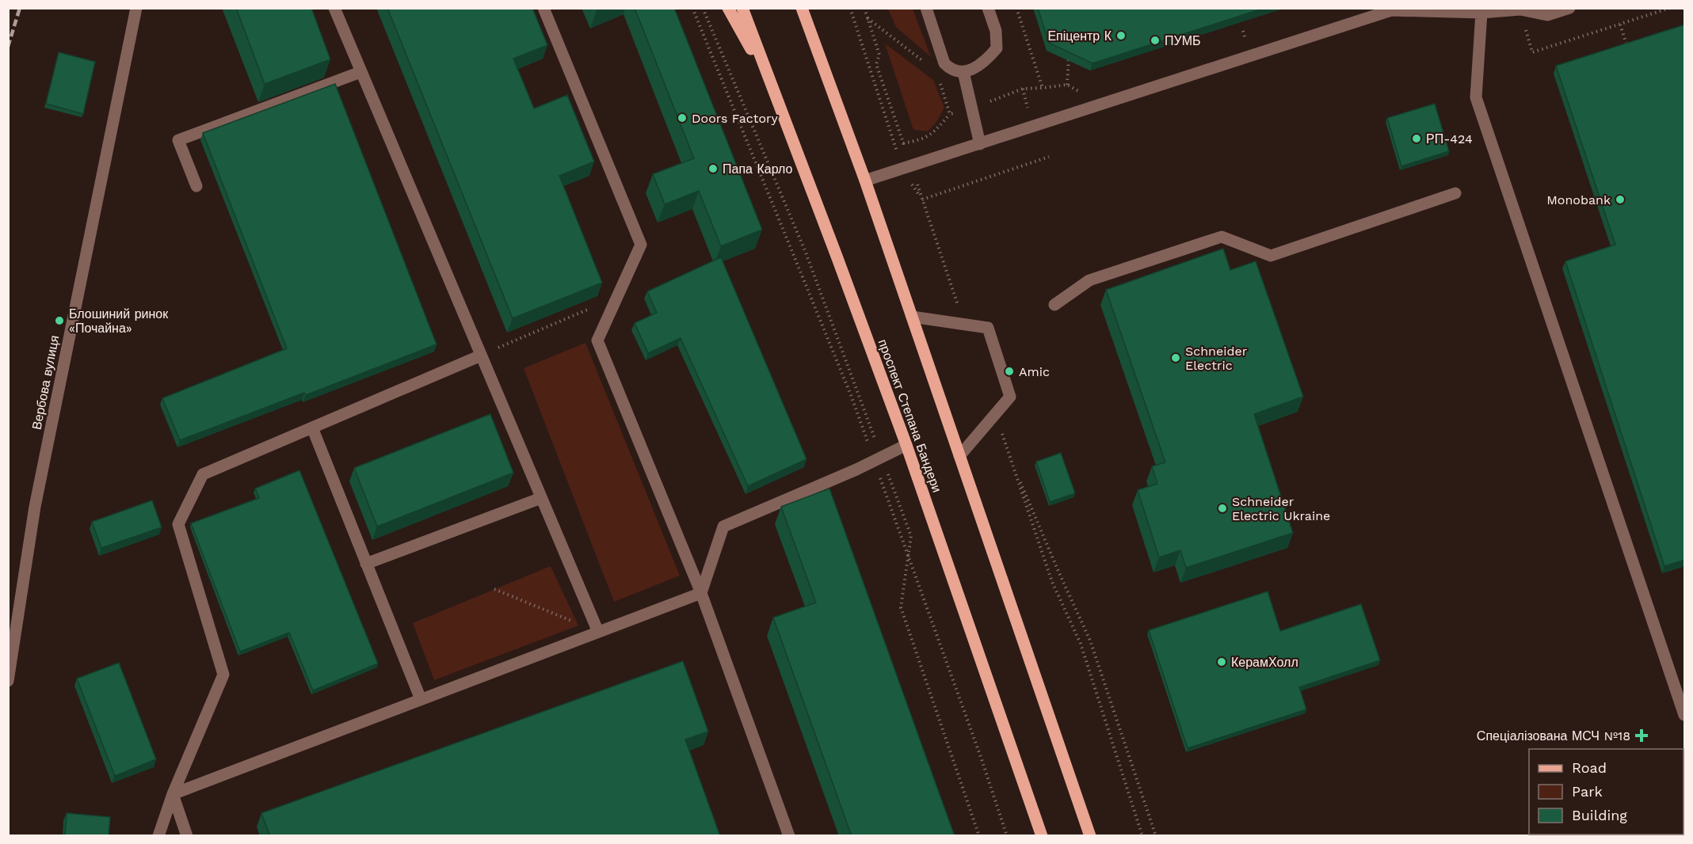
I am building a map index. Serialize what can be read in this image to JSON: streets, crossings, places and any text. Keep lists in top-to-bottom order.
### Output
{
  "streets": {
    "main road": ["проспект Степана Бандери"],
    "street": ["Вербова вулиця"]
  },
  "places": {
    "other": [
      "Епіцентр К",
      "ПУМБ",
      "Doors Factory",
      "РП-424",
      "Папа Карло",
      "Monobank",
      "Блошиний ринок «Почайна»",
      "Schneider Electric",
      "Amic",
      "Schneider Electric Ukraine",
      "КерамХолл"
    ],
    "health": ["Спеціалізована МСЧ №18"]
  },
  "legend": ["Road", "Park", "Building"]
}
